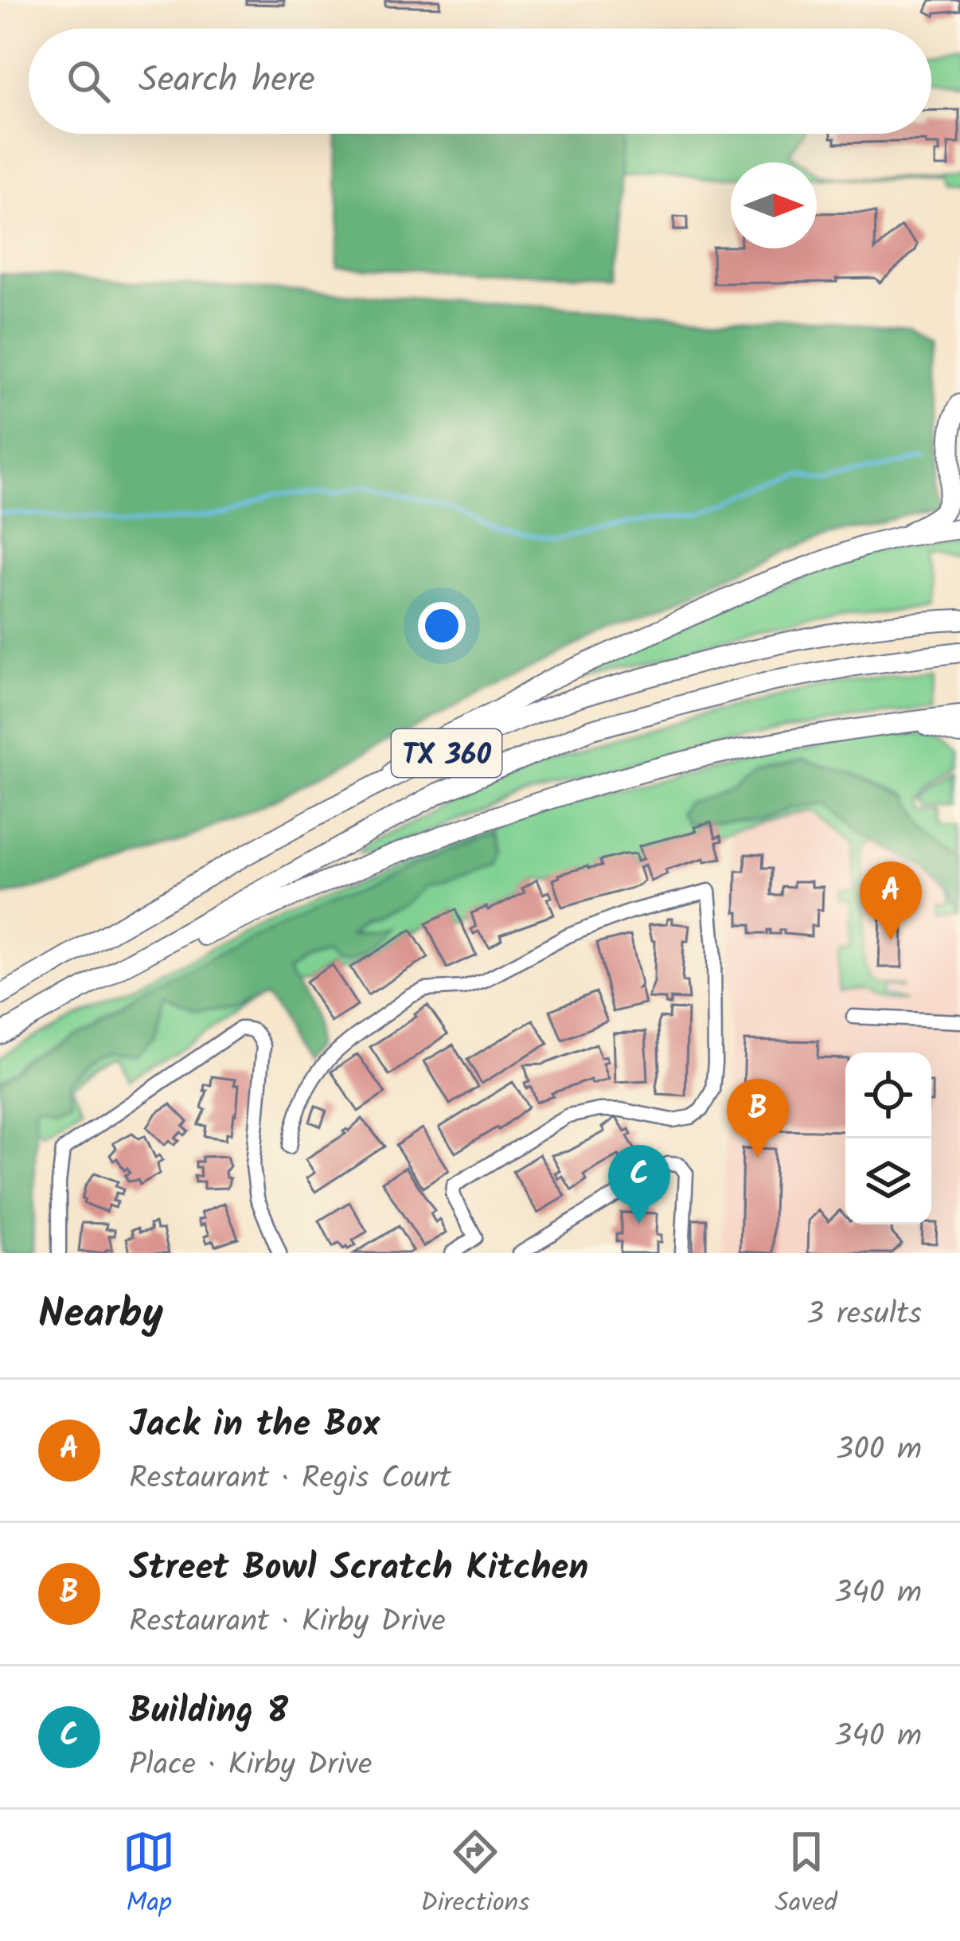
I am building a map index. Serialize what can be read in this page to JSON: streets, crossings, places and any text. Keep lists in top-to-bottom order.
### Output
{
  "streets": {
    "highway": ["TX 360"]
  },
  "north": "right",
  "page": {
    "search": "Search here",
    "pins": ["A", "B", "C"],
    "heading": ["Nearby", "3 results"],
    "list": [
      {
        "mark": "A",
        "name": "Jack in the Box",
        "note": "Restaurant · Regis Court",
        "value": "300 m"
      },
      {
        "mark": "B",
        "name": "Street Bowl Scratch Kitchen",
        "note": "Restaurant · Kirby Drive",
        "value": "340 m"
      },
      {
        "mark": "C",
        "name": "Building 8",
        "note": "Place · Kirby Drive",
        "value": "340 m"
      }
    ],
    "nav": ["Map", "Directions", "Saved"]
  }
}
